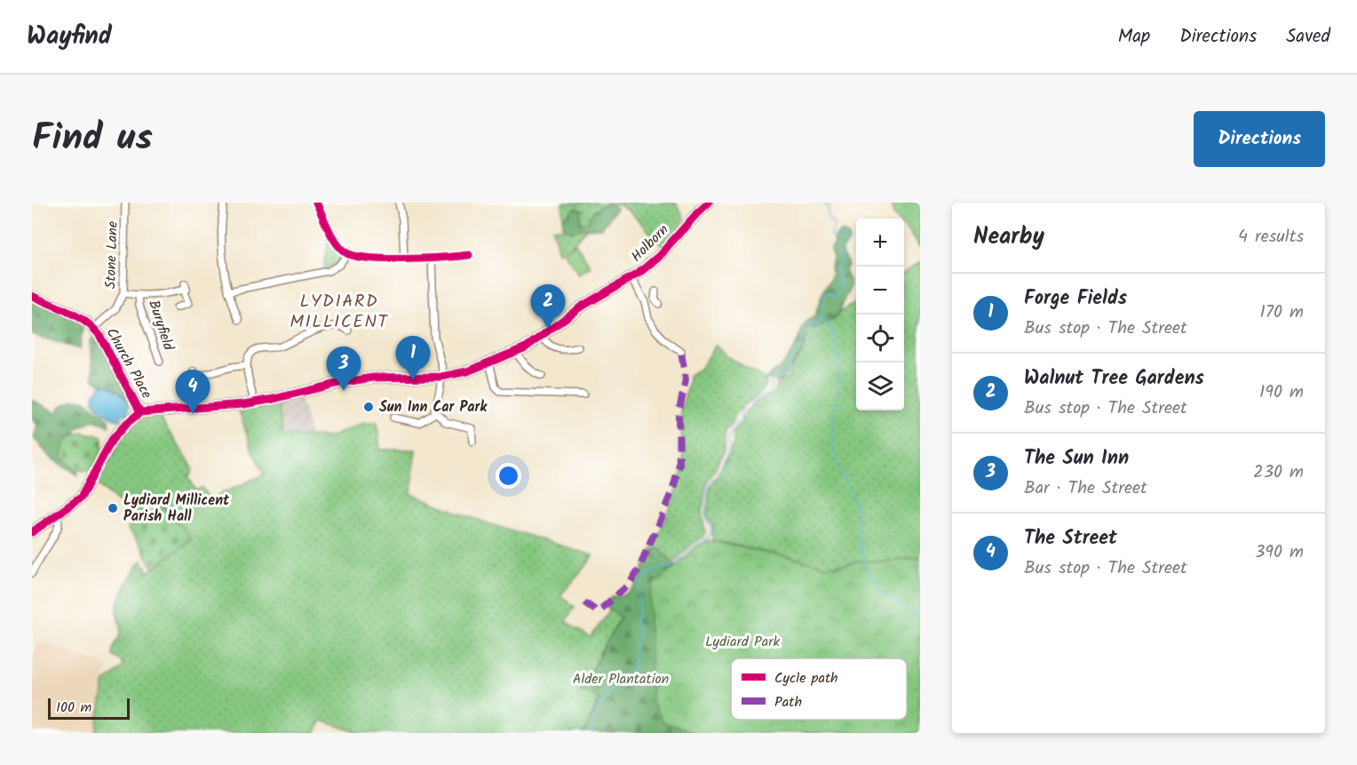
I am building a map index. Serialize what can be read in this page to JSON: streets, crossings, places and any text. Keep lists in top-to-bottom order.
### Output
{
  "streets": {
    "street": [
      "Holborn",
      "Stone Lane",
      "Buryfield",
      "Church Place"
    ]
  },
  "crossings": [
    ["Holborn", "Church Place"],
    ["Stone Lane", "Buryfield"],
    ["Stone Lane", "Church Place"]
  ],
  "districts": ["LYDIARD MILLICENT"],
  "parks": ["Lydiard Park", "Alder Plantation"],
  "places": ["Sun Inn Car Park", "Lydiard Millicent Parish Hall"],
  "legend": ["Cycle path", "Path"],
  "scale_bar": "100 m",
  "page": {
    "header": "Wayfind",
    "nav": ["Map", "Directions", "Saved"],
    "title": "Find us",
    "buttons": "Directions",
    "heading": ["Nearby", "4 results"],
    "map_buttons": ["+", "−"],
    "list": [
      {
        "mark": "1",
        "name": "Forge Fields",
        "note": "Bus stop · The Street",
        "value": "170 m"
      },
      {
        "mark": "2",
        "name": "Walnut Tree Gardens",
        "note": "Bus stop · The Street",
        "value": "190 m"
      },
      {
        "mark": "3",
        "name": "The Sun Inn",
        "note": "Bar · The Street",
        "value": "230 m"
      },
      {
        "mark": "4",
        "name": "The Street",
        "note": "Bus stop · The Street",
        "value": "390 m"
      }
    ],
    "pins": [
      "2",
      "1",
      "3",
      "4"
    ],
    "scale": "100 m"
  }
}
